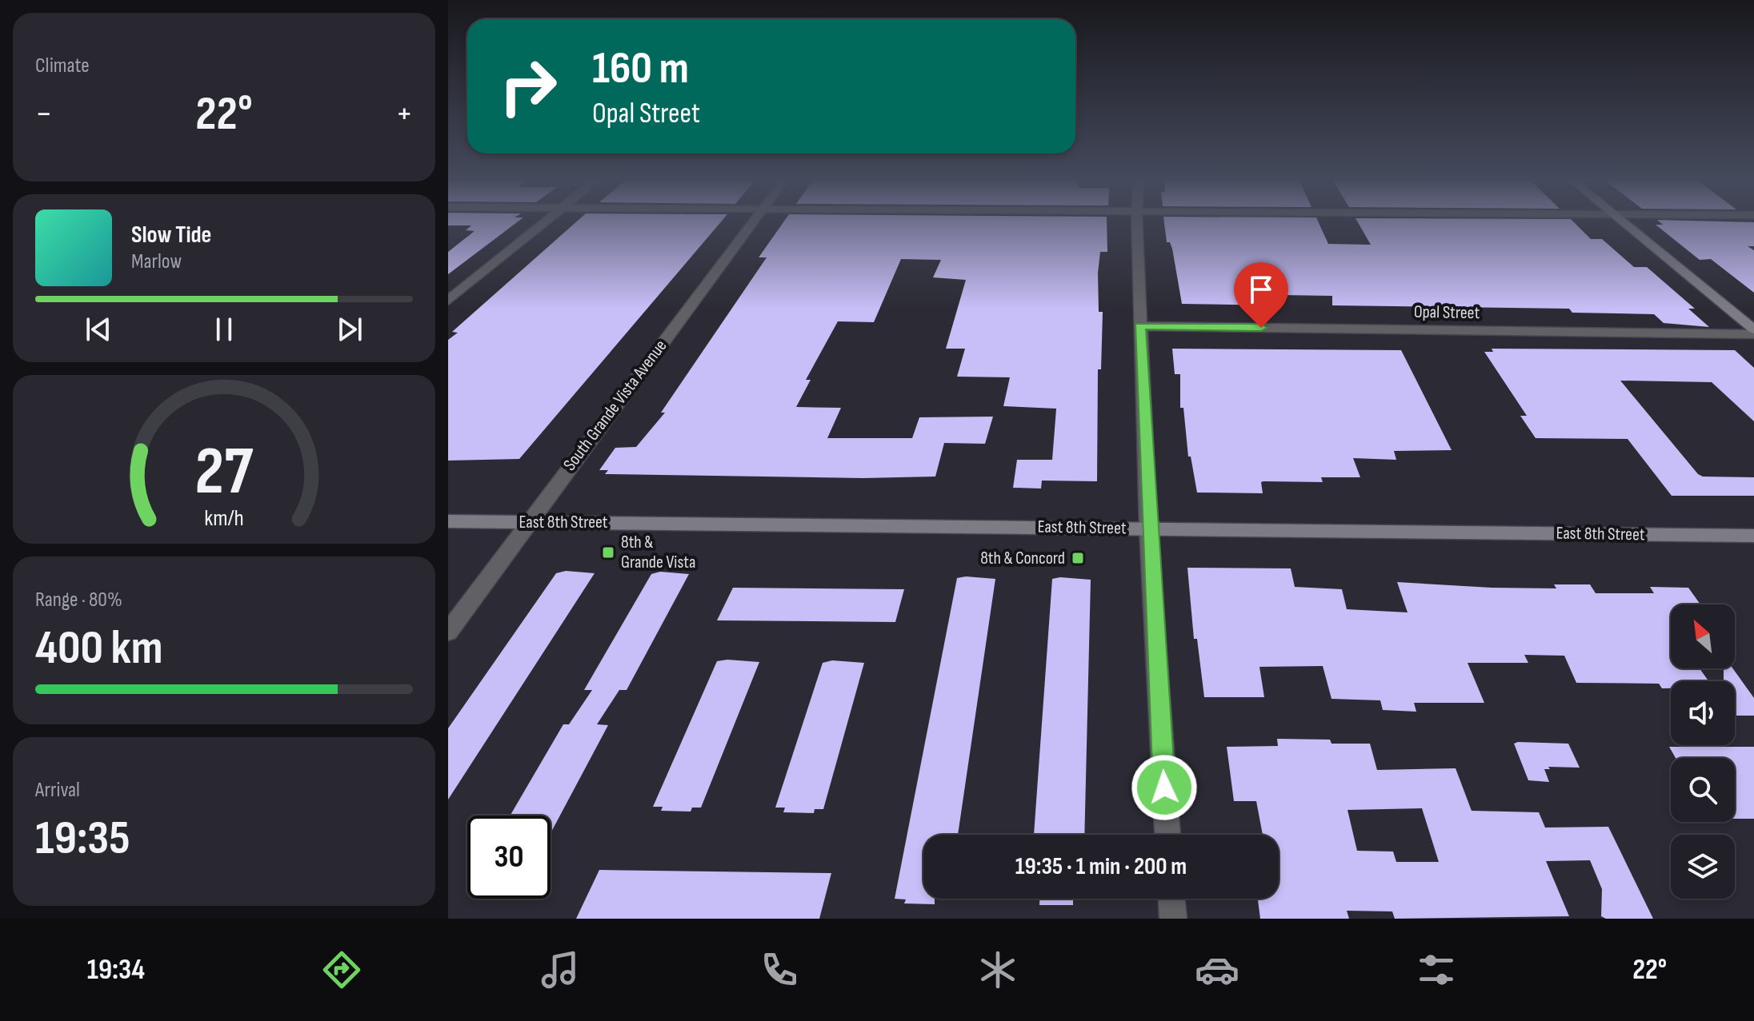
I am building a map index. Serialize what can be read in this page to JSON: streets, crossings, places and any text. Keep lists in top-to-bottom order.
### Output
{
  "streets": {
    "main road": ["East 8th Street"],
    "street": ["Opal Street", "South Grande Vista Avenue"]
  },
  "crossings": [
    ["South Grande Vista Avenue", "East 8th Street"]
  ],
  "places": {
    "transit": ["8th & Grande Vista", "8th & Concord"]
  },
  "north": "top left",
  "page": {
    "tile": [
      "Climate",
      ["Range · 80%", "400 km"],
      ["Arrival", "19:35"]
    ],
    "turn": ["160 m", "Opal Street"],
    "heat": ["−", "22°", "+"],
    "song": ["Slow Tide", "Marlow"],
    "limit": "30",
    "trip": "19:35 · 1 min · 200 m",
    "tabs": ["19:34", "22°"],
    "gauge": ["27", "km/h"]
  }
}
